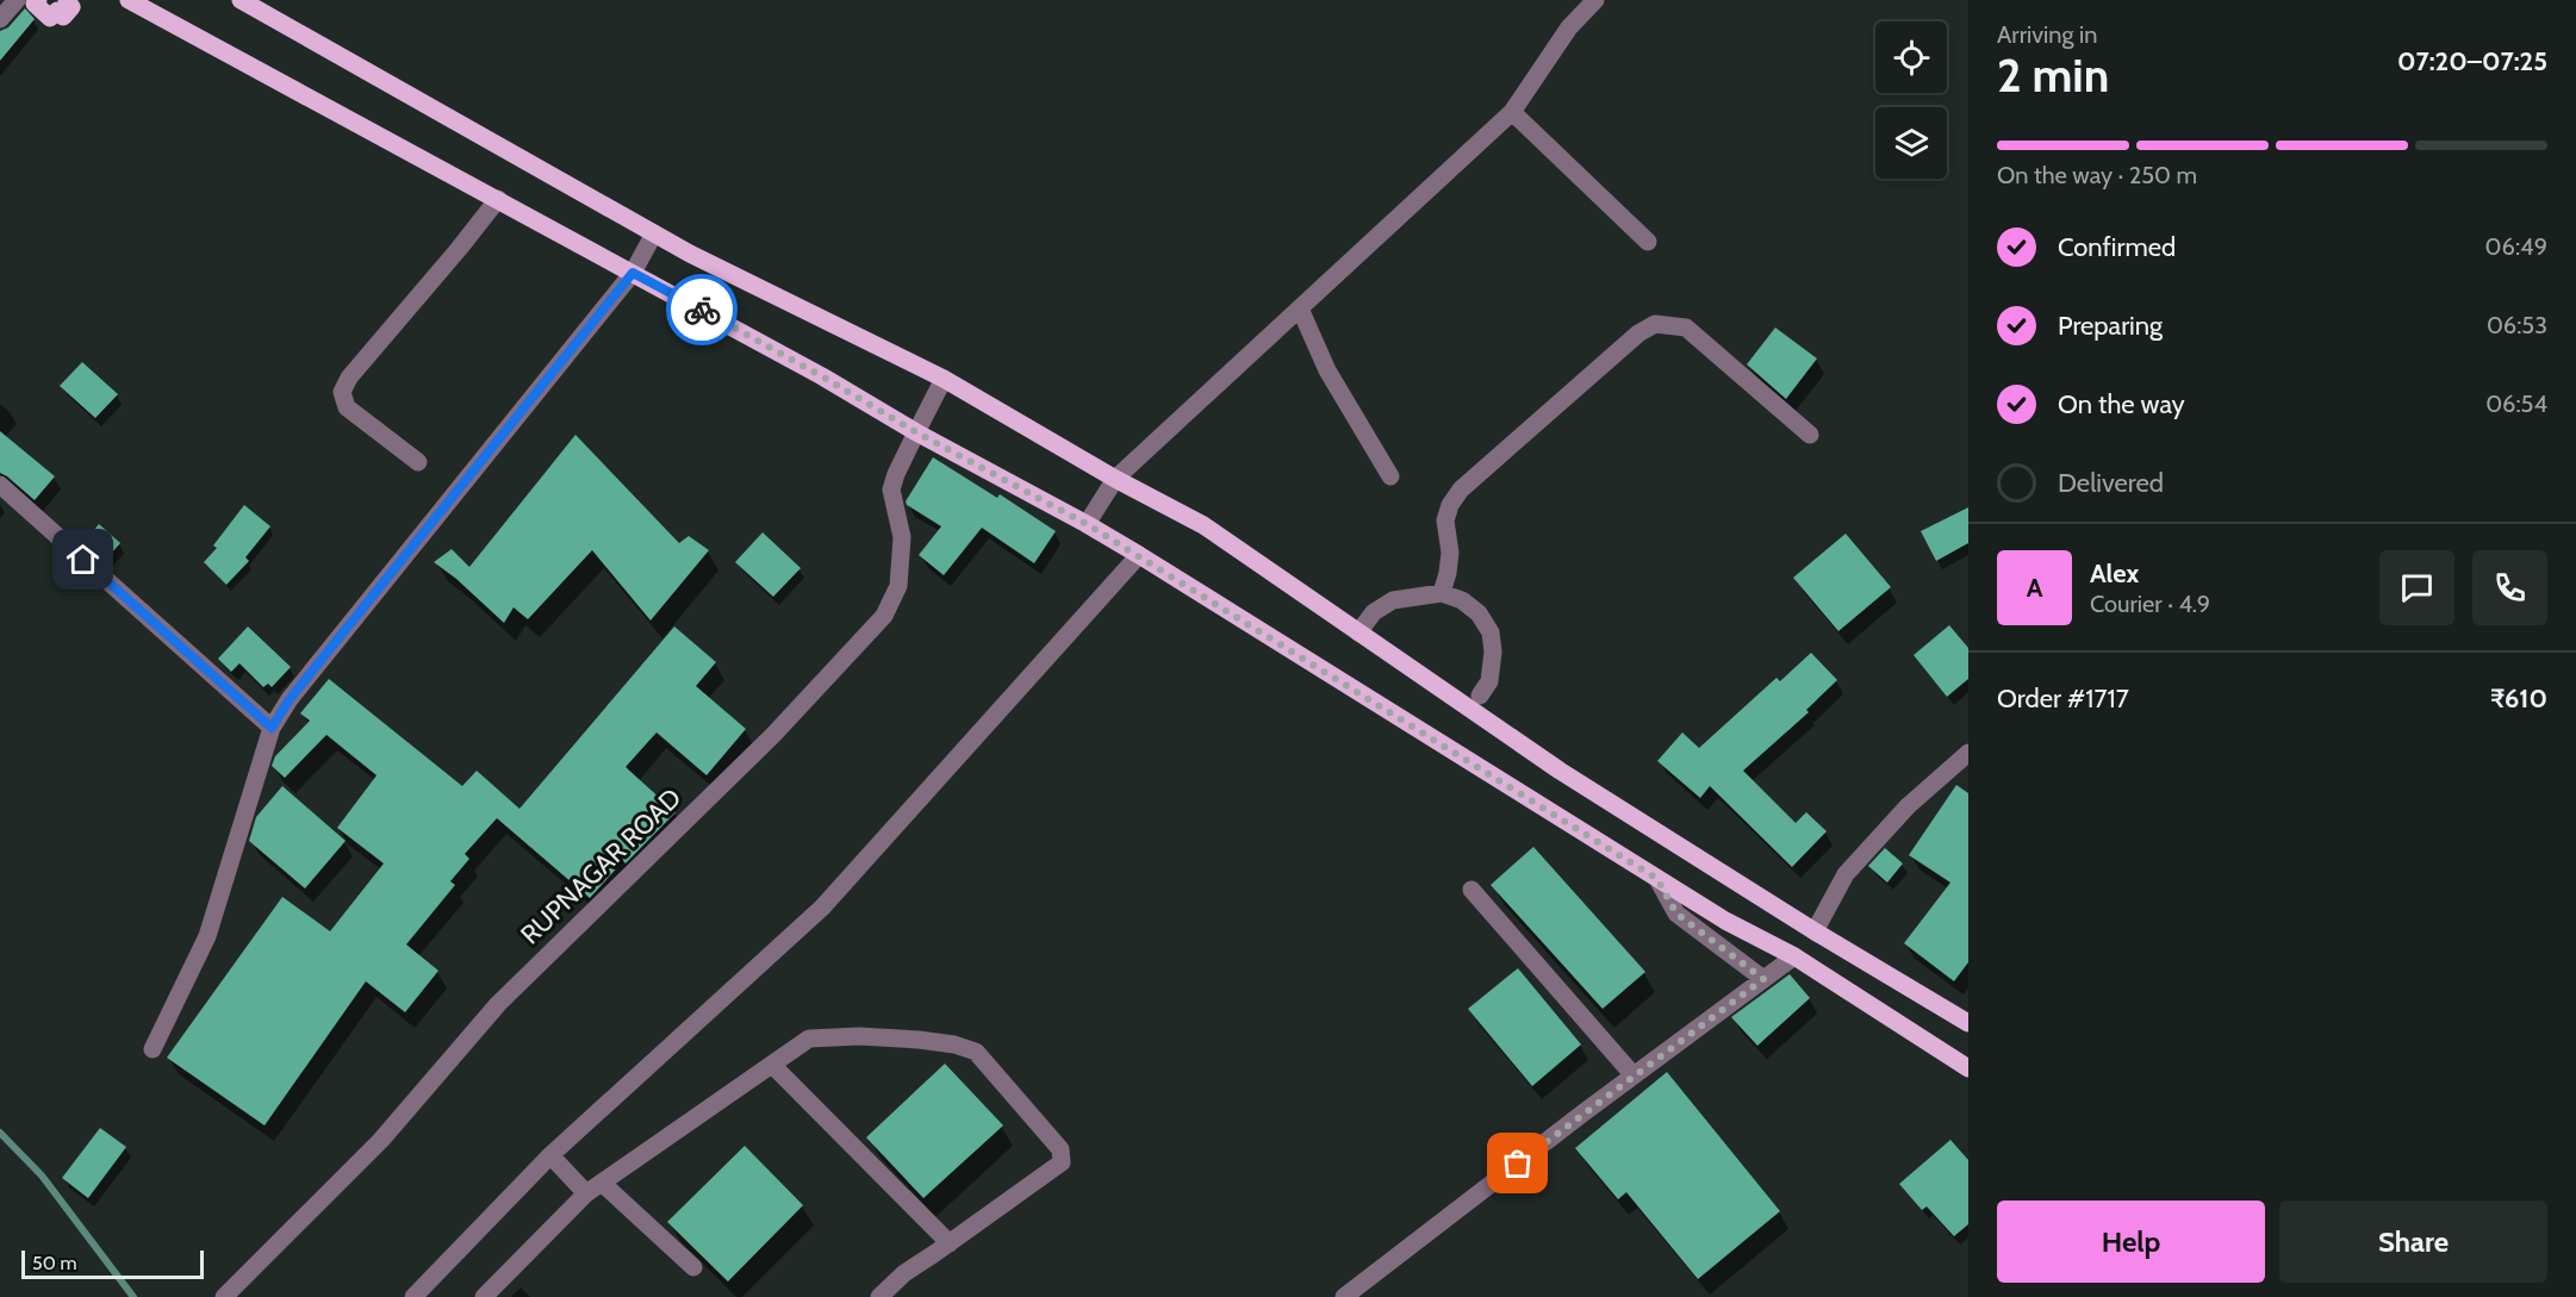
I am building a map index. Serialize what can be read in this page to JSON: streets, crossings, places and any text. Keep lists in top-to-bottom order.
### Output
{
  "streets": {
    "street": ["RUPNAGAR ROAD"]
  },
  "scale_bar": "50 m",
  "page": {
    "heading": ["2 min", "Arriving in", "07:20–07:25"],
    "panel": [
      "Alex",
      "Courier · 4.9",
      "Order #1717",
      "₹610"
    ],
    "bar": "On the way · 250 m",
    "list": [
      ["Confirmed", "06:49"],
      ["Preparing", "06:53"],
      ["On the way", "06:54"],
      "Delivered"
    ],
    "round": "A",
    "buttons": ["Help", "Share"],
    "scale": "50 m"
  }
}
